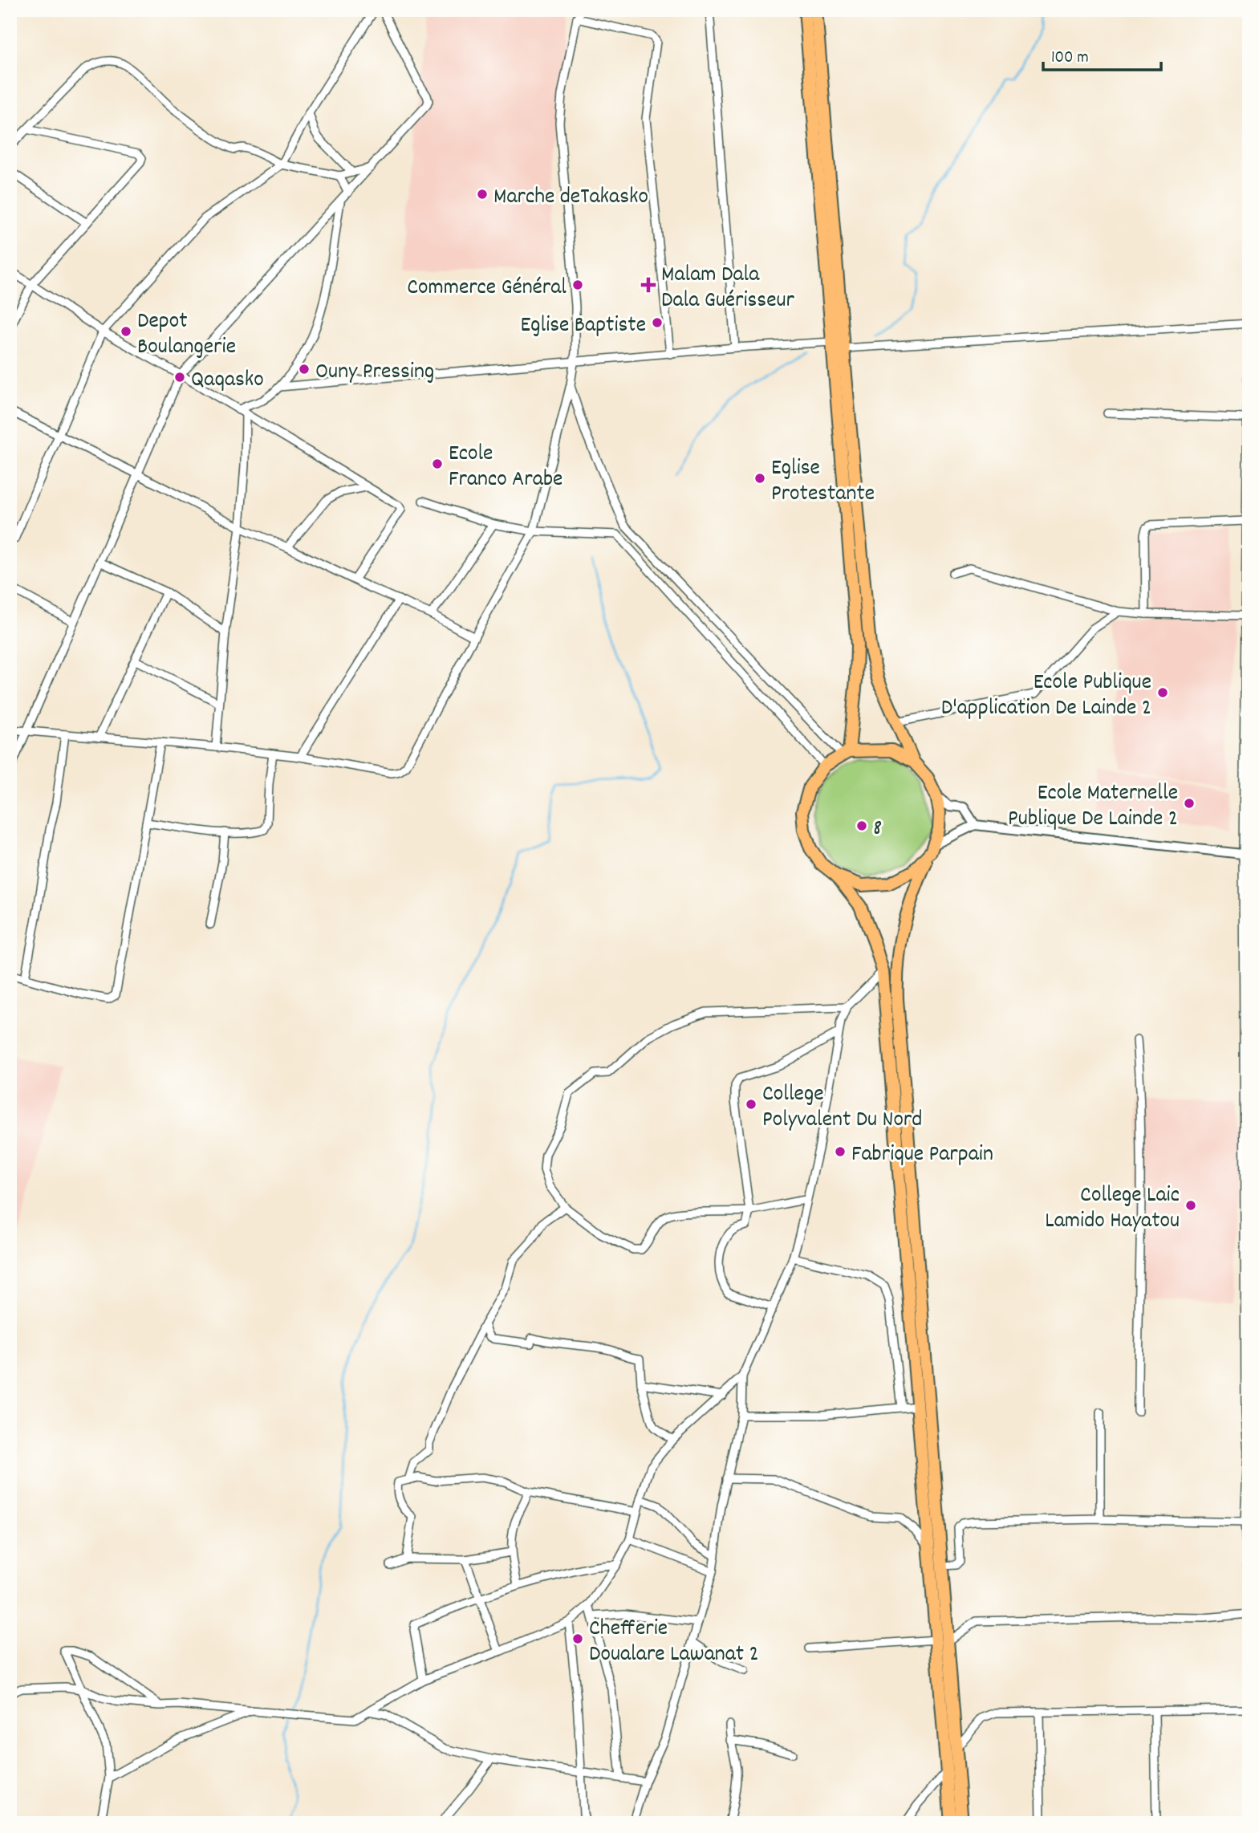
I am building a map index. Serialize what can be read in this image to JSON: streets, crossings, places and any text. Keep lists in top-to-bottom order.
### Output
{
  "places": {
    "other": [
      "Marche deTakasko",
      "Commerce Général",
      "Eglise Baptiste",
      "Depot Boulangerie",
      "Ouny Pressing",
      "Qaqasko",
      "Ecole Franco Arabe",
      "Eglise Protestante",
      "Ecole Publique D'application De Lainde 2",
      "Ecole Maternelle Publique De Lainde 2",
      "8",
      "College Polyvalent Du Nord",
      "Fabrique Parpain",
      "College Laic Lamido Hayatou",
      "Chefferie Doualare Lawanat 2"
    ],
    "health": ["Malam Dala Dala Guérisseur"]
  },
  "scale_bar": "100 m"
}
